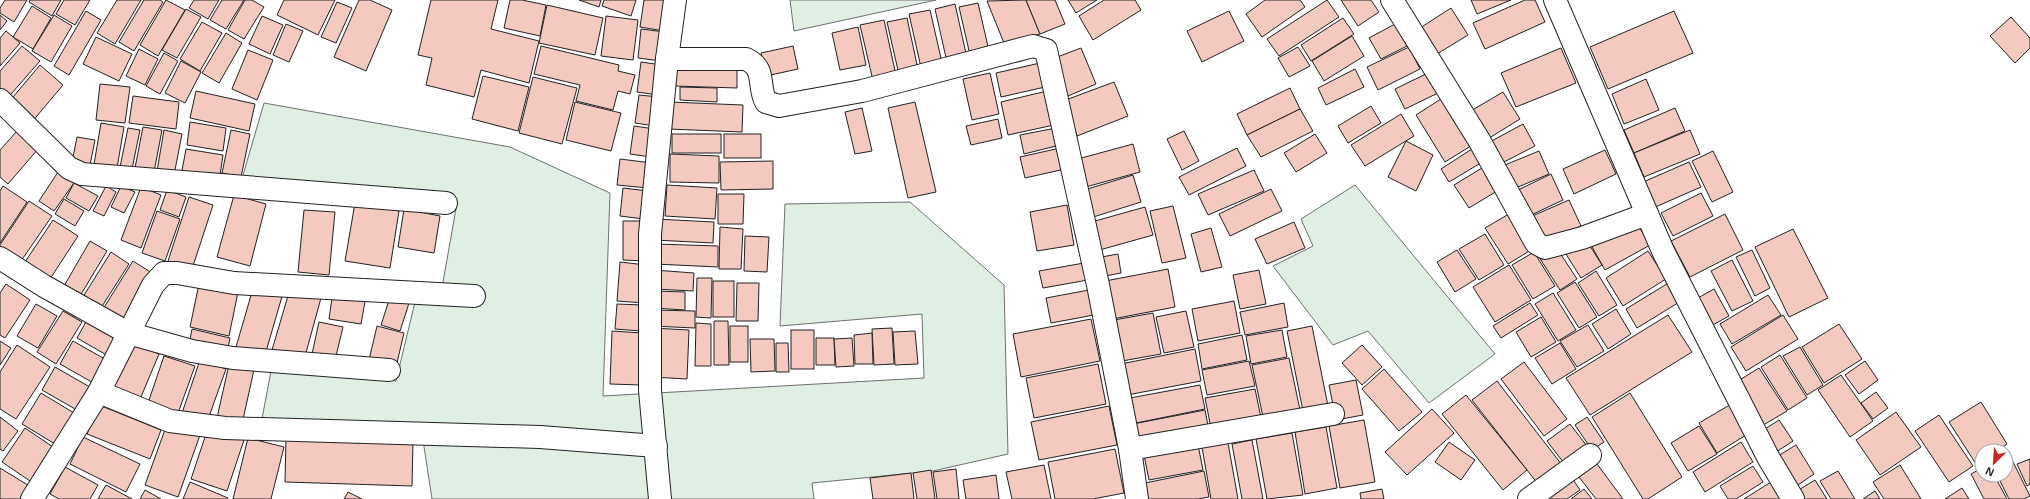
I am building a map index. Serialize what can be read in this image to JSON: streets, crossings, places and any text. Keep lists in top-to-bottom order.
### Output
{
  "north": "bottom left"
}
